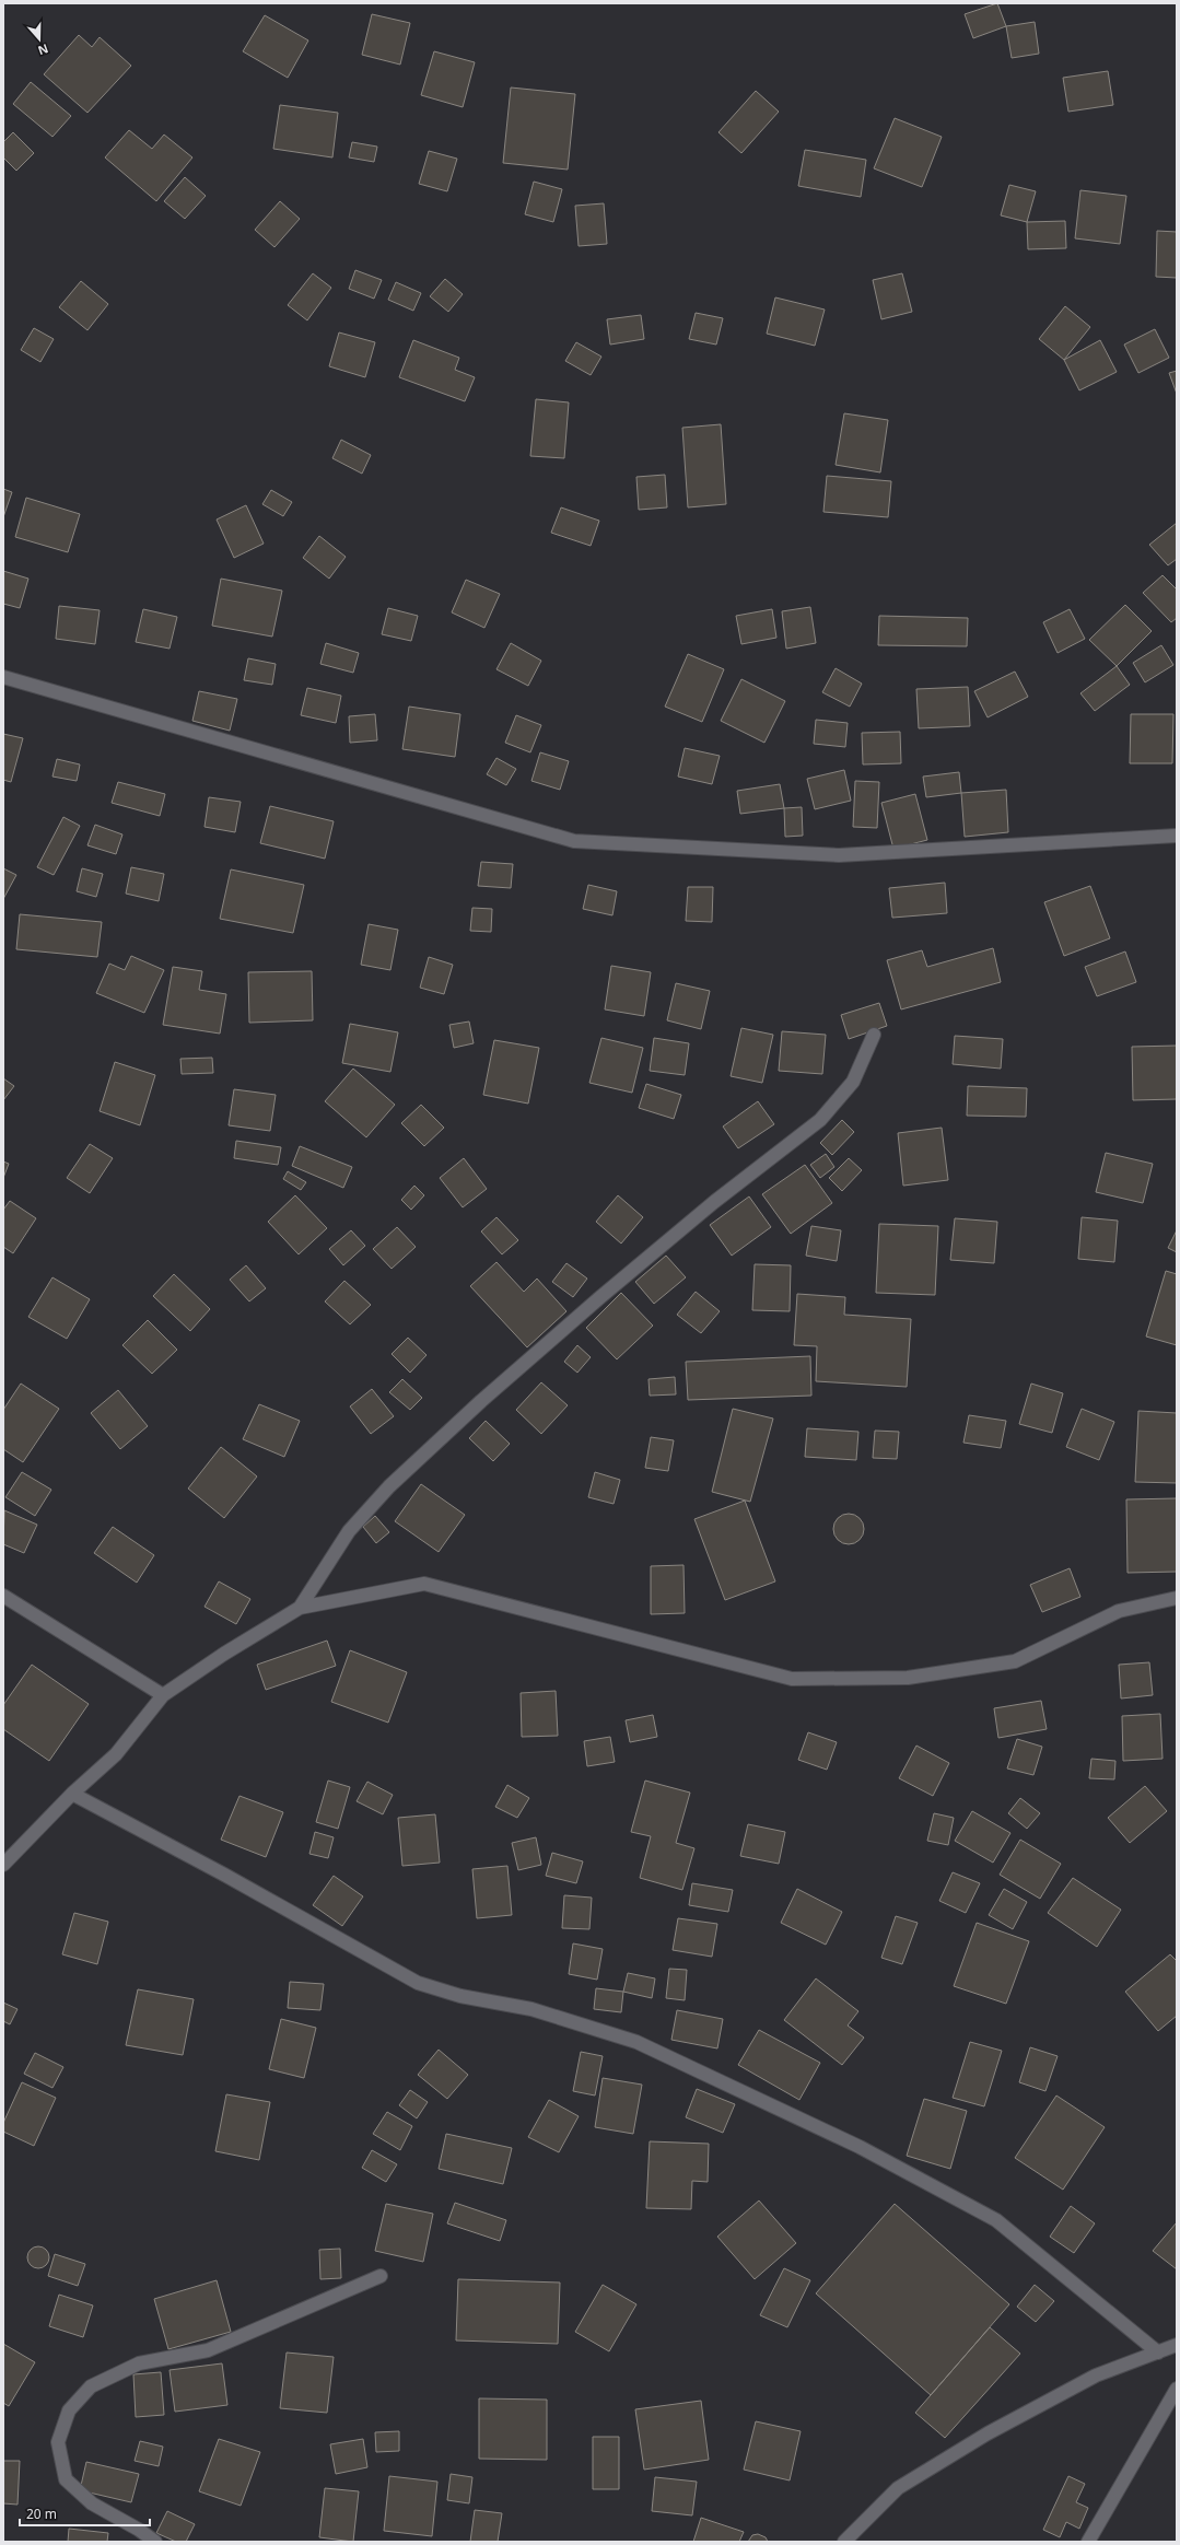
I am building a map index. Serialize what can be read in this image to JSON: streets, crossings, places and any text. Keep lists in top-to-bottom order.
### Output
{
  "scale_bar": "20 m",
  "north": "bottom"
}
